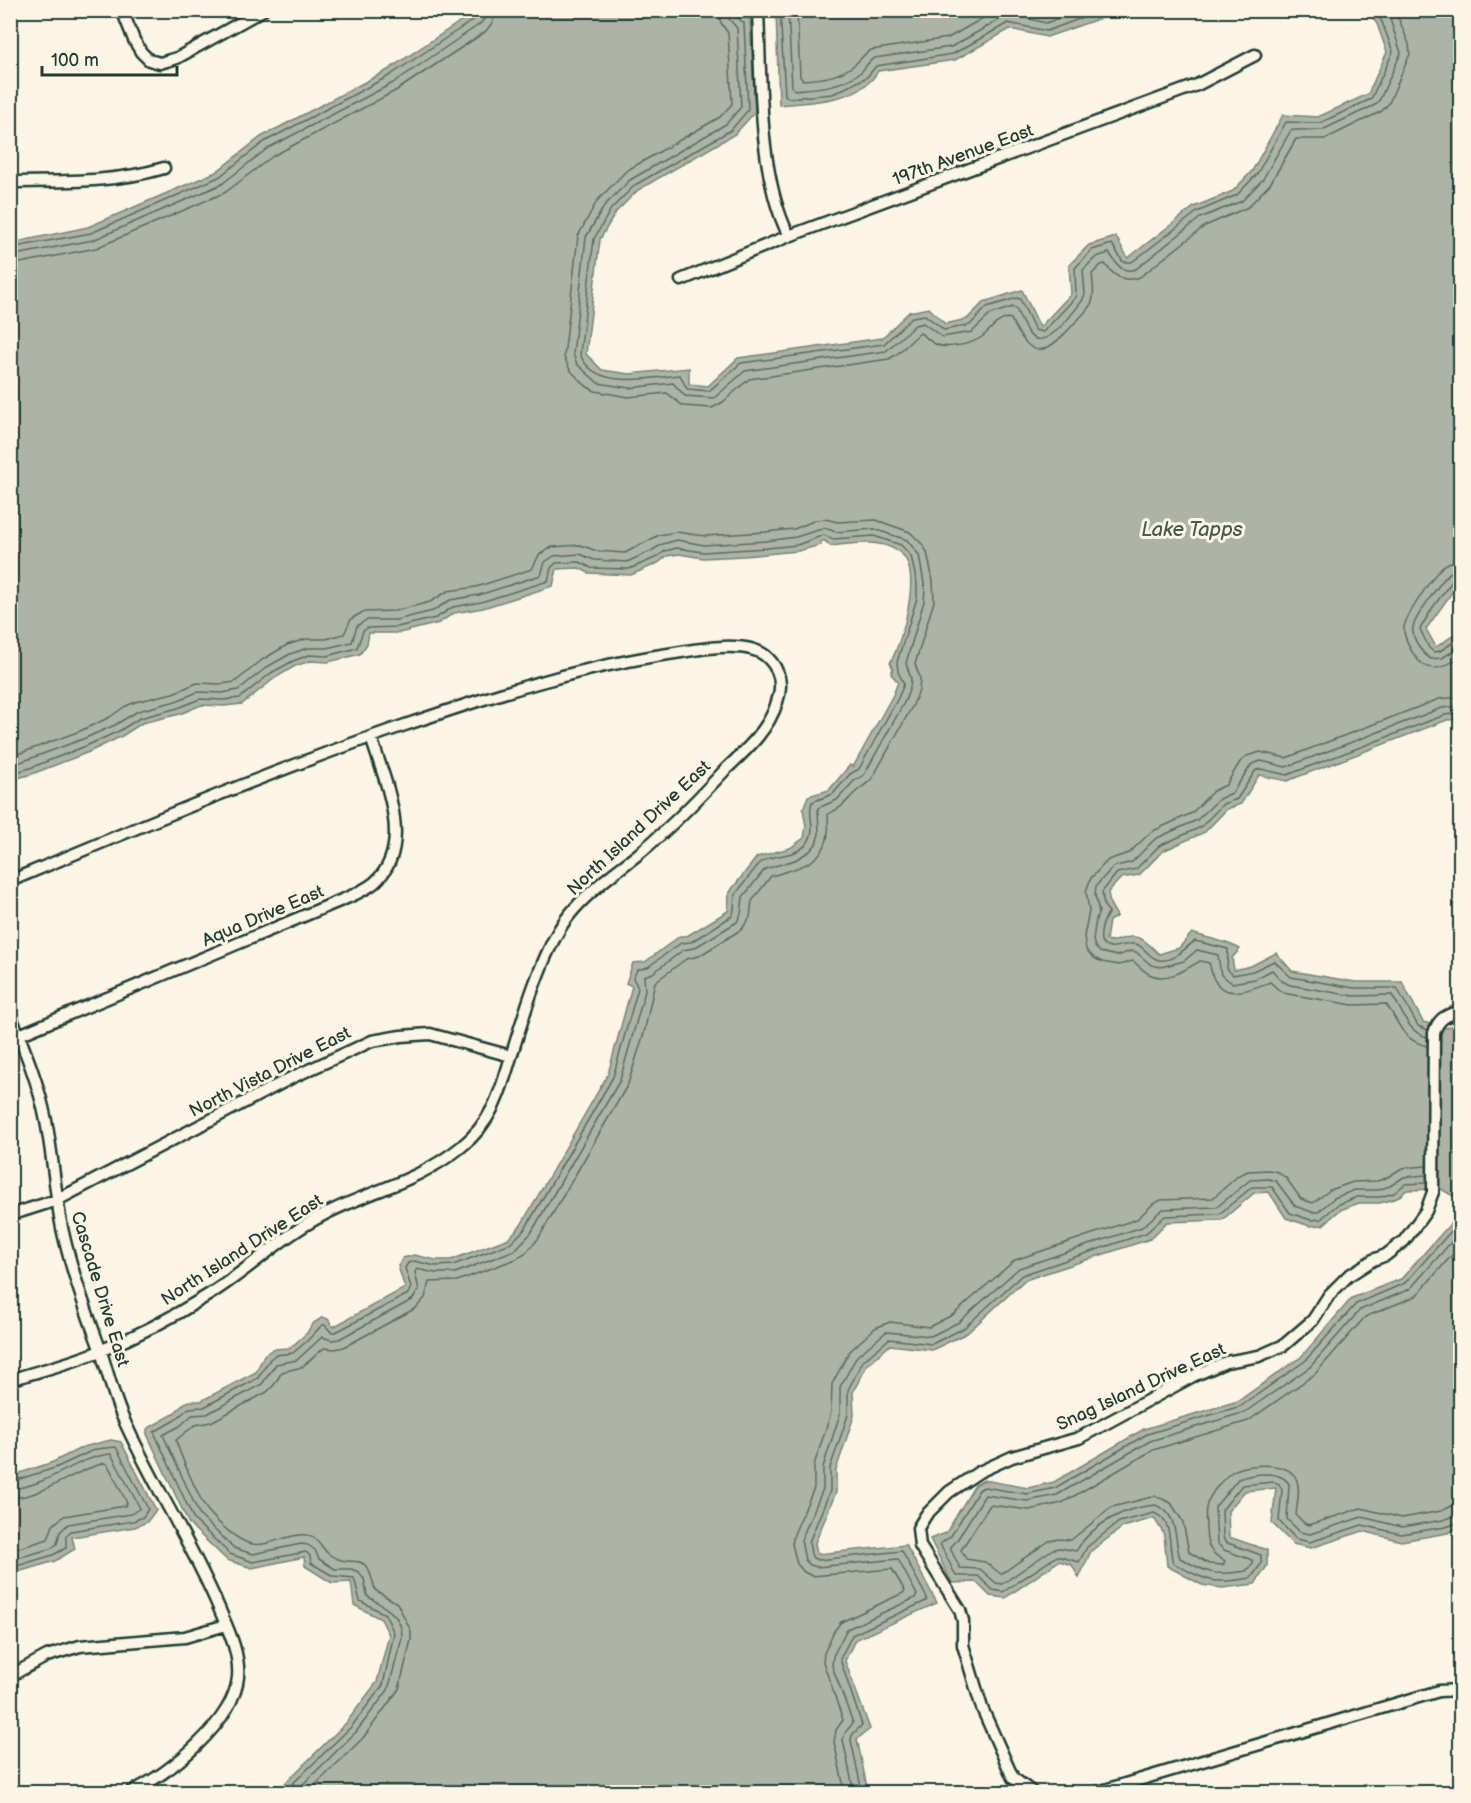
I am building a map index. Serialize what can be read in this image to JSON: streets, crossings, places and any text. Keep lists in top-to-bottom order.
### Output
{
  "streets": {
    "street": [
      "197th Avenue East",
      "North Island Drive East",
      "Aqua Drive East",
      "North Vista Drive East",
      "Cascade Drive East",
      "Snag Island Drive East"
    ]
  },
  "crossings": [
    ["North Island Drive East", "Aqua Drive East"],
    ["North Island Drive East", "North Vista Drive East"],
    ["North Island Drive East", "Cascade Drive East"],
    ["Aqua Drive East", "Cascade Drive East"],
    ["North Vista Drive East", "Cascade Drive East"]
  ],
  "water": ["Lake Tapps"],
  "scale_bar": "100 m"
}
